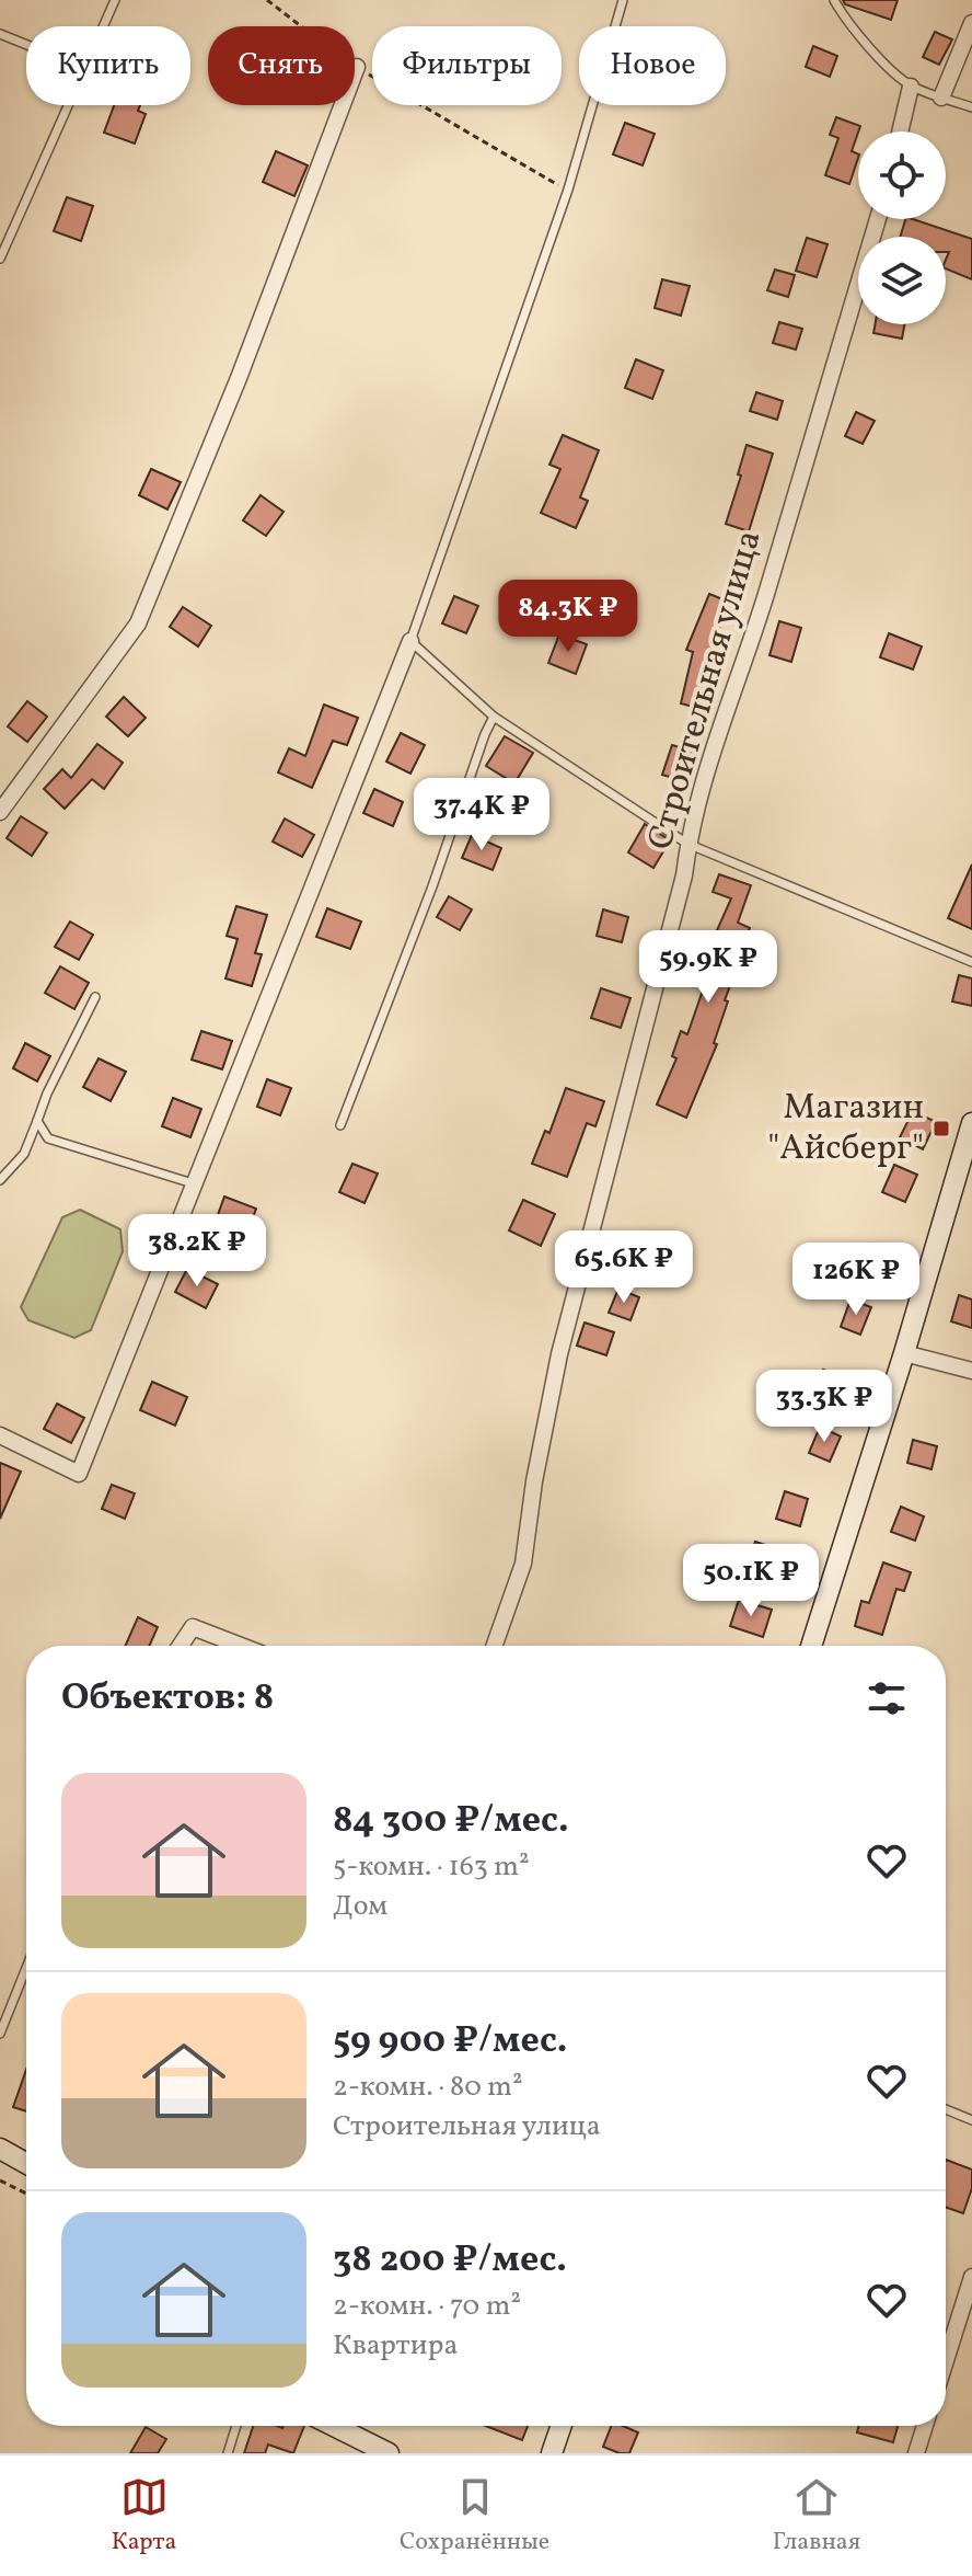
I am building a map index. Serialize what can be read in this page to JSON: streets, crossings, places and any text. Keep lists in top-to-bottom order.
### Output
{
  "streets": {
    "street": ["Строительная улица"]
  },
  "places": {
    "transit": ["Магазин \"Айсберг\""]
  },
  "page": {
    "chip": [
      "Купить",
      "Снять",
      "Фильтры",
      "Новое"
    ],
    "price": [
      "84.3K ₽",
      "37.4K ₽",
      "59.9K ₽",
      "38.2K ₽",
      "65.6K ₽",
      "126K ₽",
      "33.3K ₽",
      "50.1K ₽"
    ],
    "heading": "Объектов: 8",
    "list": [
      {
        "name": "84 300 ₽/мес.",
        "note": "5-комн. · 163 m² · Дом"
      },
      {
        "name": "59 900 ₽/мес.",
        "note": "2-комн. · 80 m² · Строительная улица"
      },
      {
        "name": "38 200 ₽/мес.",
        "note": "2-комн. · 70 m² · Квартира"
      }
    ],
    "tabs": ["Карта", "Сохранённые", "Главная"]
  }
}
